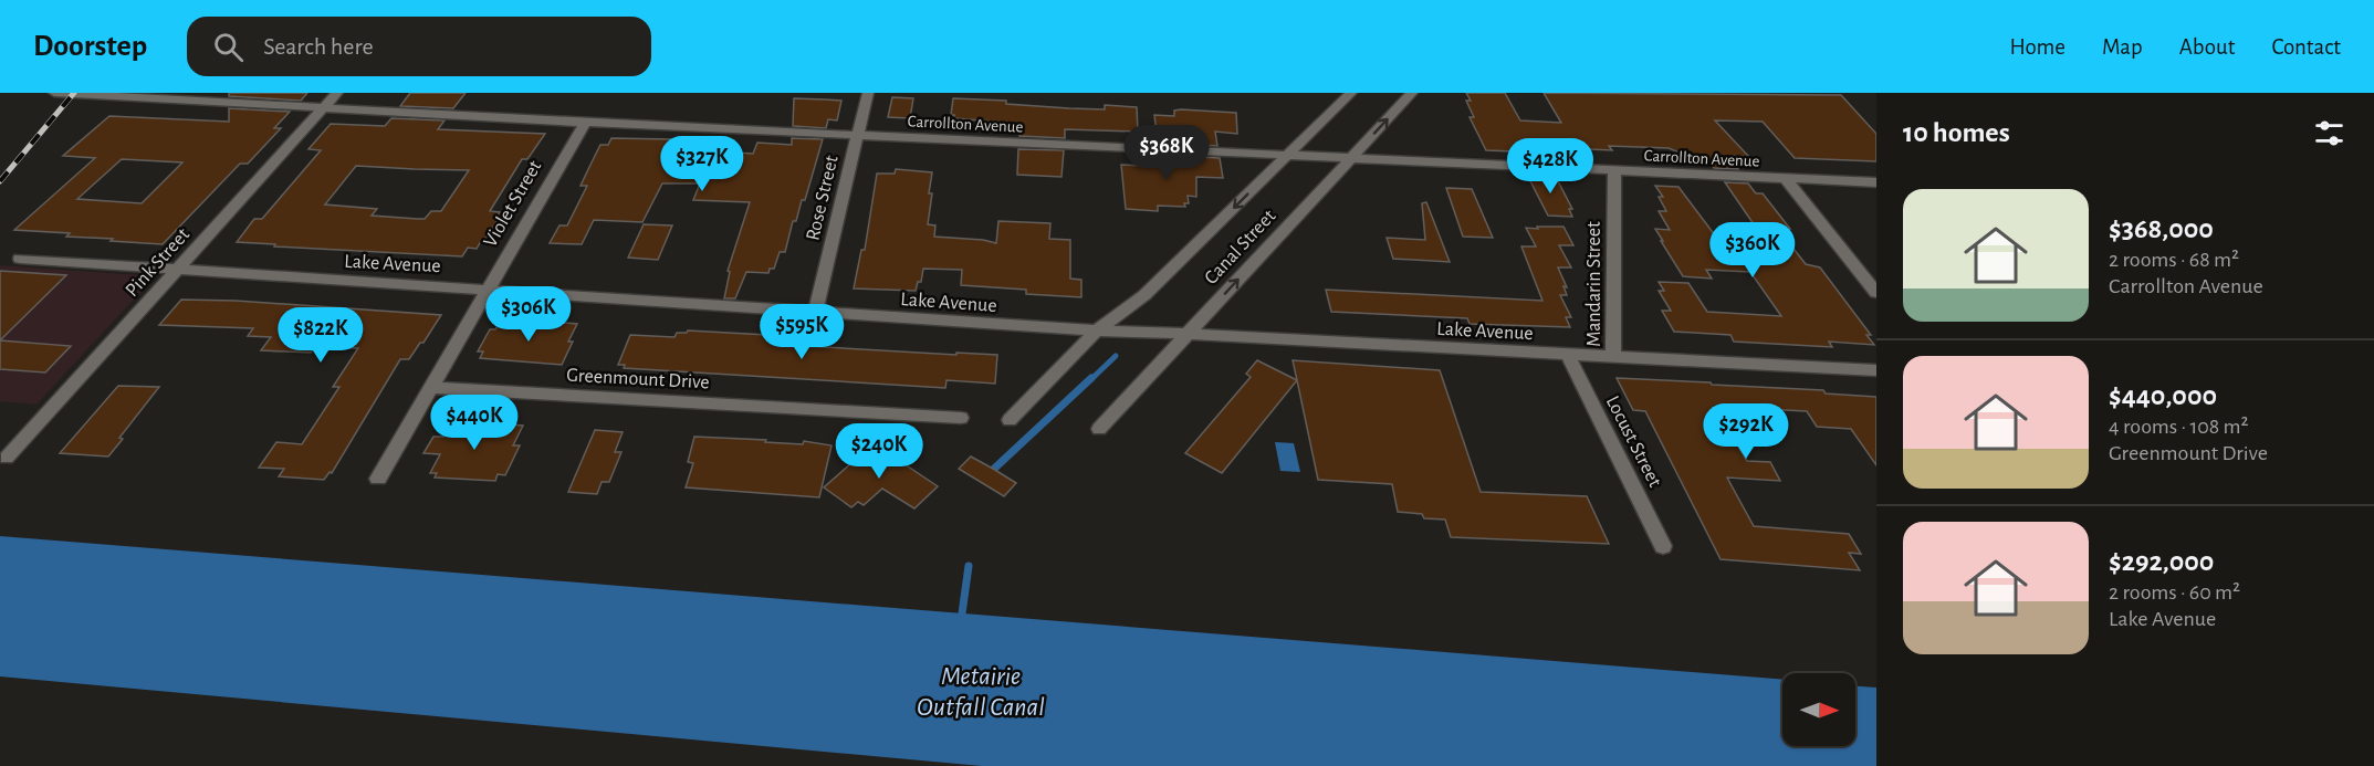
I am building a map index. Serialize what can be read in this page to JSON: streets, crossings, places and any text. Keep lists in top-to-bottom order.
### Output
{
  "streets": {
    "street": [
      "Carrollton Avenue",
      "Rose Street",
      "Violet Street",
      "Canal Street",
      "Pink Street",
      "Lake Avenue",
      "Mandarin Street",
      "Greenmount Drive",
      "Locust Street"
    ]
  },
  "crossings": [
    ["Carrollton Avenue", "Rose Street"],
    ["Carrollton Avenue", "Violet Street"],
    ["Carrollton Avenue", "Canal Street"],
    ["Carrollton Avenue", "Pink Street"],
    ["Carrollton Avenue", "Mandarin Street"],
    ["Rose Street", "Lake Avenue"],
    ["Violet Street", "Lake Avenue"],
    ["Violet Street", "Greenmount Drive"],
    ["Canal Street", "Lake Avenue"],
    ["Pink Street", "Lake Avenue"],
    ["Lake Avenue", "Mandarin Street"],
    ["Lake Avenue", "Locust Street"]
  ],
  "water": ["Metairie Outfall Canal"],
  "north": "right",
  "page": {
    "header": "Doorstep",
    "search": "Search here",
    "nav": [
      "Home",
      "Map",
      "About",
      "Contact"
    ],
    "heading": "10 homes",
    "price": [
      "$368K",
      "$327K",
      "$428K",
      "$360K",
      "$306K",
      "$595K",
      "$822K",
      "$440K",
      "$292K",
      "$240K"
    ],
    "list": [
      {
        "name": "$368,000",
        "note": "2 rooms · 68 m² · Carrollton Avenue"
      },
      {
        "name": "$440,000",
        "note": "4 rooms · 108 m² · Greenmount Drive"
      },
      {
        "name": "$292,000",
        "note": "2 rooms · 60 m² · Lake Avenue"
      }
    ]
  }
}
